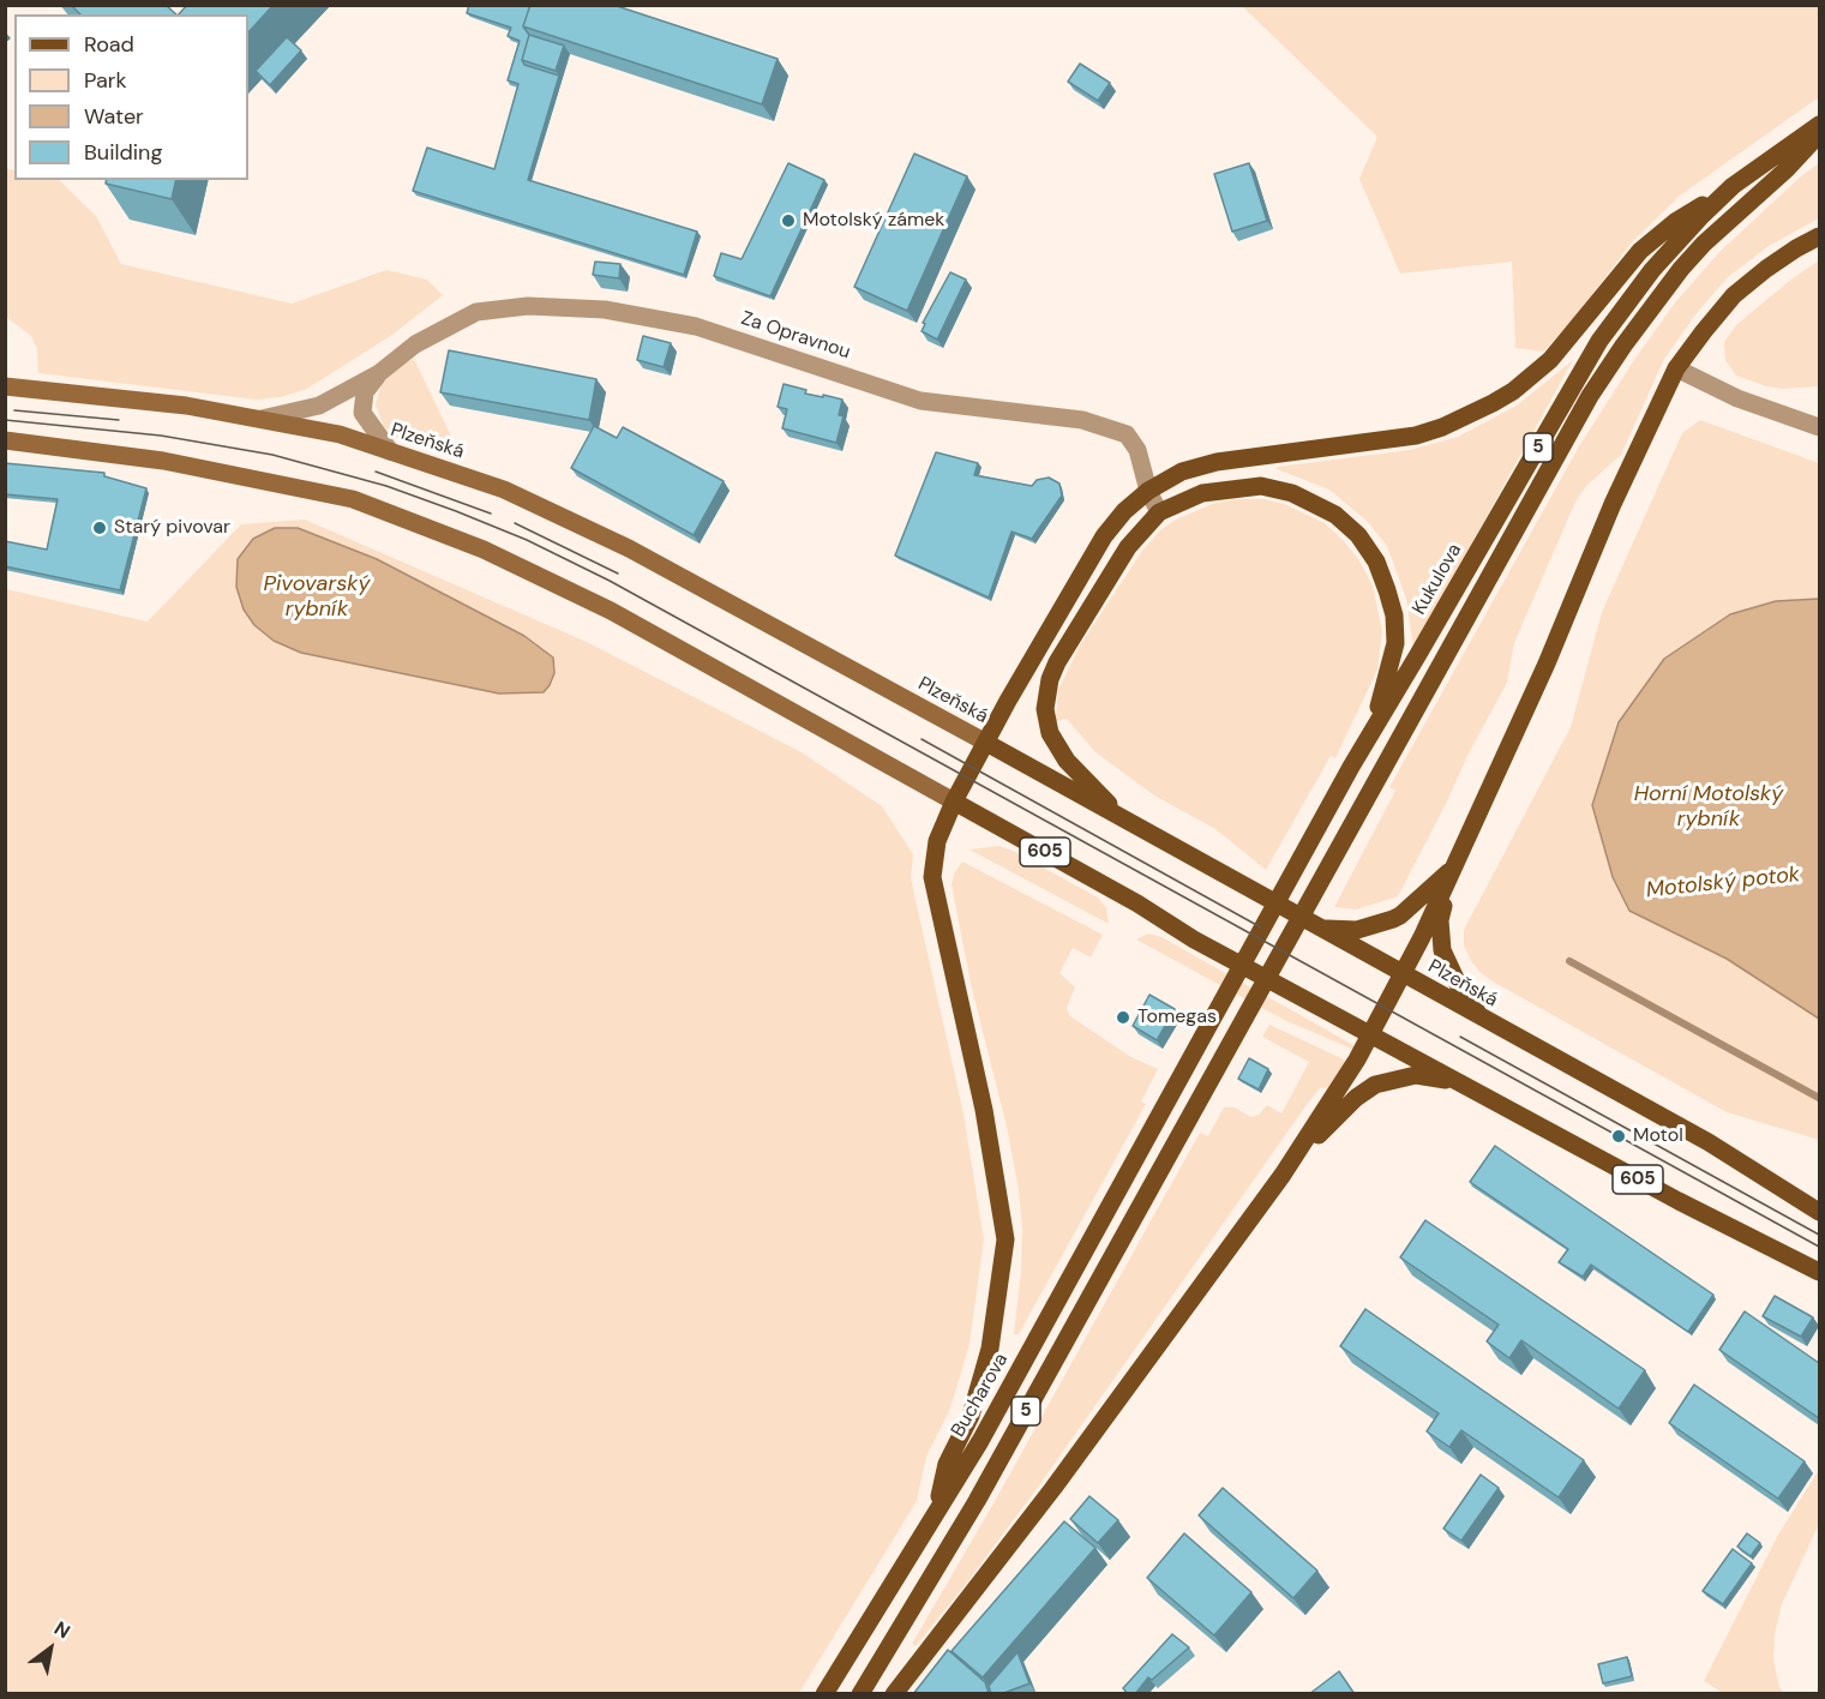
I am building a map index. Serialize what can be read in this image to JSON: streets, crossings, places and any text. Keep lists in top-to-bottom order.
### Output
{
  "streets": {
    "main road": [
      "Plzeňská",
      "5",
      "Kukulova",
      "605",
      "Bucharova"
    ],
    "street": ["Za Opravnou"]
  },
  "crossings": [
    ["Kukulova", "Bucharova"]
  ],
  "water": ["Pivovarský rybník", "Horní Motolský rybník", "Motolský potok"],
  "places": [
    "Motolský zámek",
    "Starý pivovar",
    "Tomegas",
    "Motol"
  ],
  "legend": [
    "Road",
    "Park",
    "Water",
    "Building"
  ],
  "north": "top right"
}
